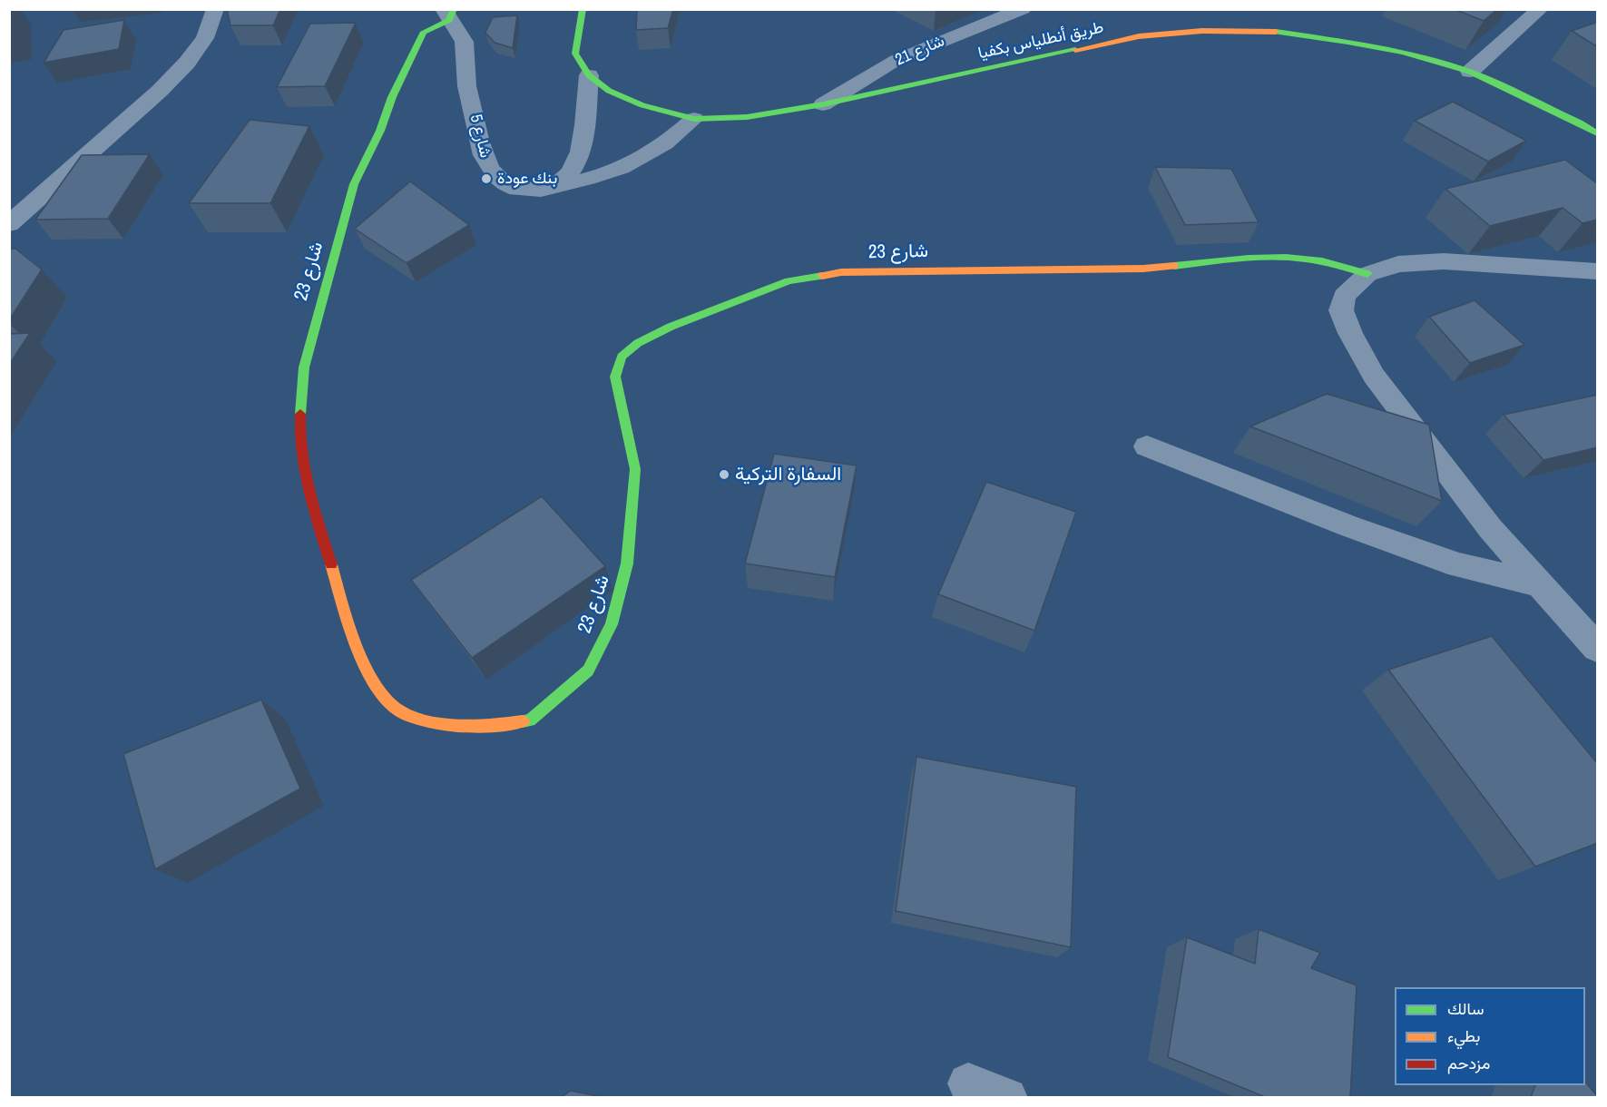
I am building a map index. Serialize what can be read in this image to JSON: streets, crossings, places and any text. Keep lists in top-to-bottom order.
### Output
{
  "streets": {
    "main road": ["طريق أنطلياس بكفيا", "شارع 23"],
    "street": ["شارع 21", "شارع 5"]
  },
  "crossings": [
    ["طريق أنطلياس بكفيا", "شارع 21"],
    ["طريق أنطلياس بكفيا", "شارع 5"],
    ["شارع 5", "شارع 23"]
  ],
  "places": ["بنك عودة", "السفارة التركية"],
  "legend": ["سالك", "بطيء", "مزدحم"]
}
